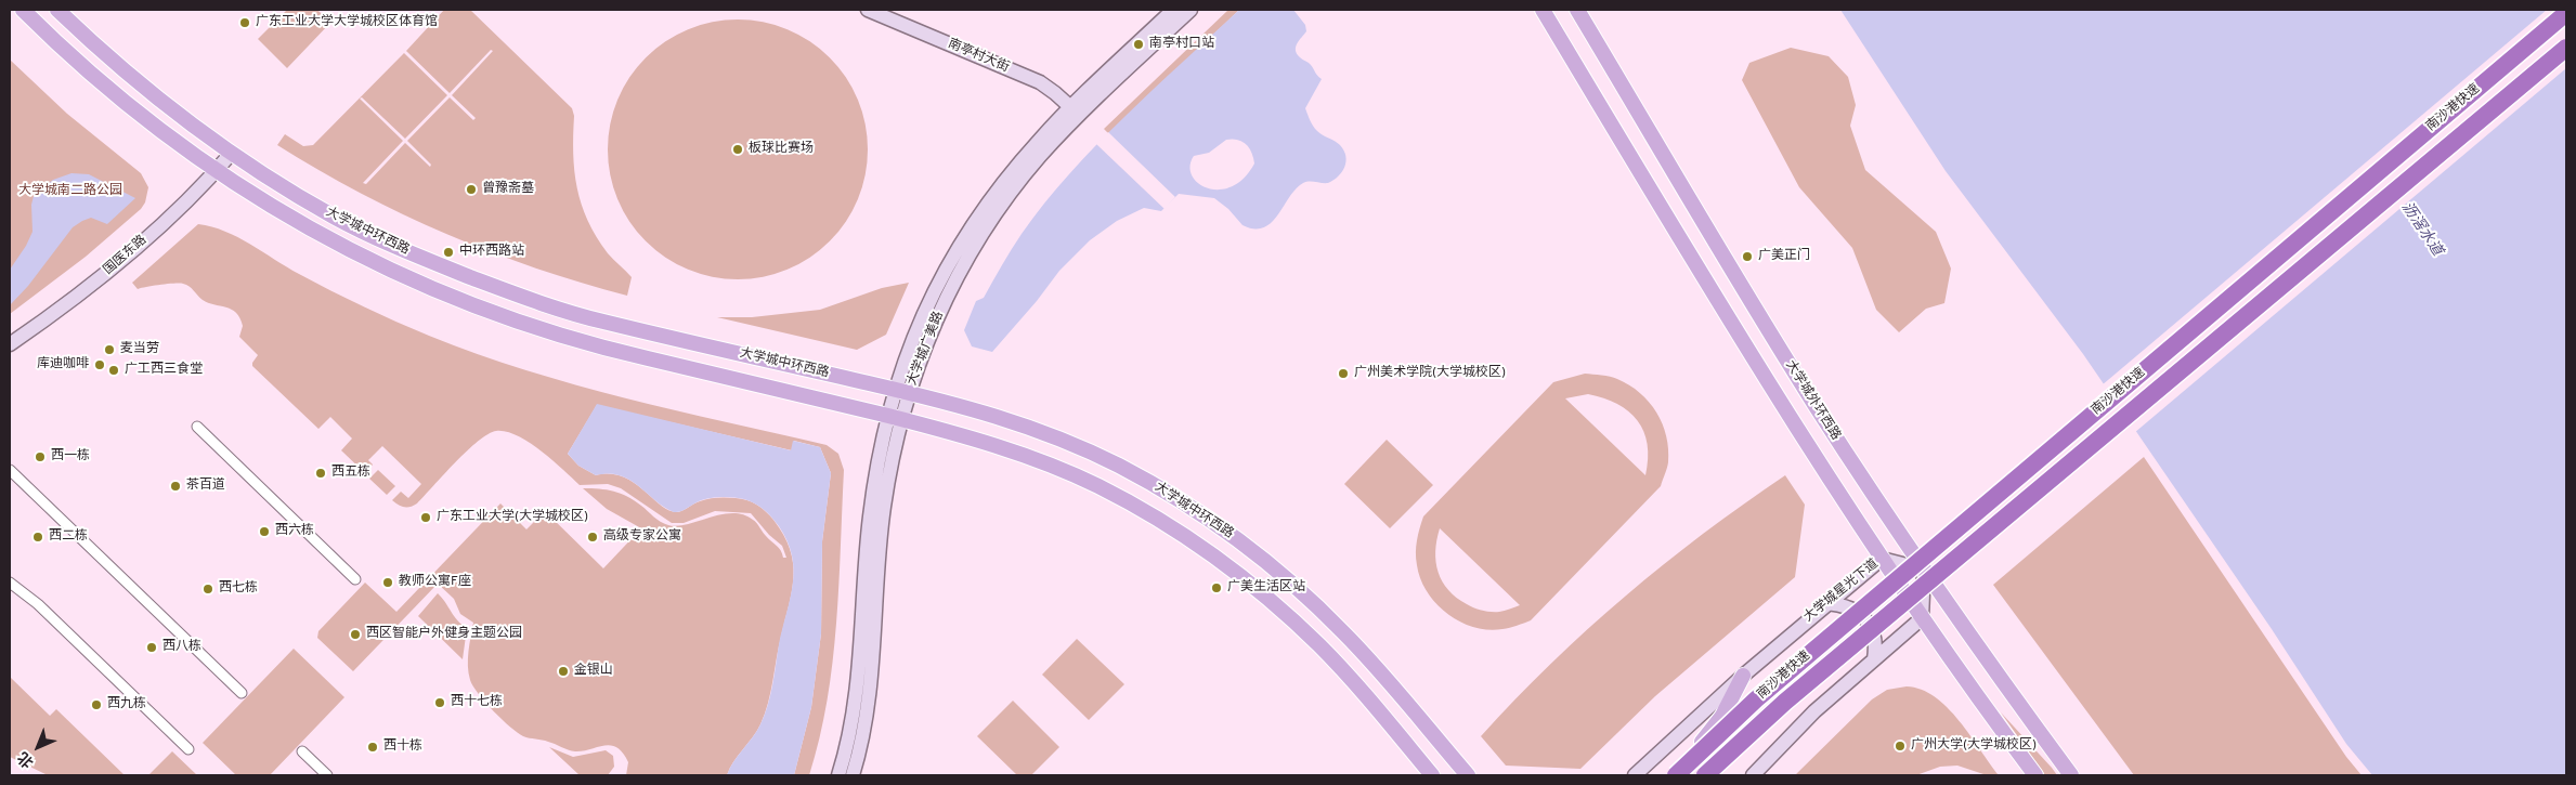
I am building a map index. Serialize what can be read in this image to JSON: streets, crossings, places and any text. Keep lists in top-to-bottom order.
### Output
{
  "streets": {
    "highway": ["南沙港快速"],
    "main road": [
      "南亭村大街",
      "大学城中环西路",
      "国医东路",
      "大学城广美路",
      "大学城外环西路",
      "大学城星光下道"
    ]
  },
  "crossings": [
    ["南亭村大街", "大学城广美路"],
    ["大学城中环西路", "国医东路"],
    ["大学城中环西路", "大学城广美路"],
    ["大学城外环西路", "大学城星光下道"]
  ],
  "water": ["沥滘水道"],
  "parks": ["大学城南二路公园"],
  "places": [
    "广东工业大学大学城校区体育馆",
    "南亭村口站",
    "板球比赛场",
    "曾豫斋墓",
    "中环西路站",
    "广美正门",
    "麦当劳",
    "库迪咖啡",
    "广工西三食堂",
    "广州美术学院(大学城校区)",
    "西一栋",
    "西五栋",
    "茶百道",
    "广东工业大学(大学城校区)",
    "西六栋",
    "西二栋",
    "高级专家公寓",
    "教师公寓F座",
    "广美生活区站",
    "西七栋",
    "西区智能户外健身主题公园",
    "西八栋",
    "金银山",
    "西十七栋",
    "西九栋",
    "广州大学(大学城校区)",
    "西十栋"
  ],
  "north": "bottom left"
}
